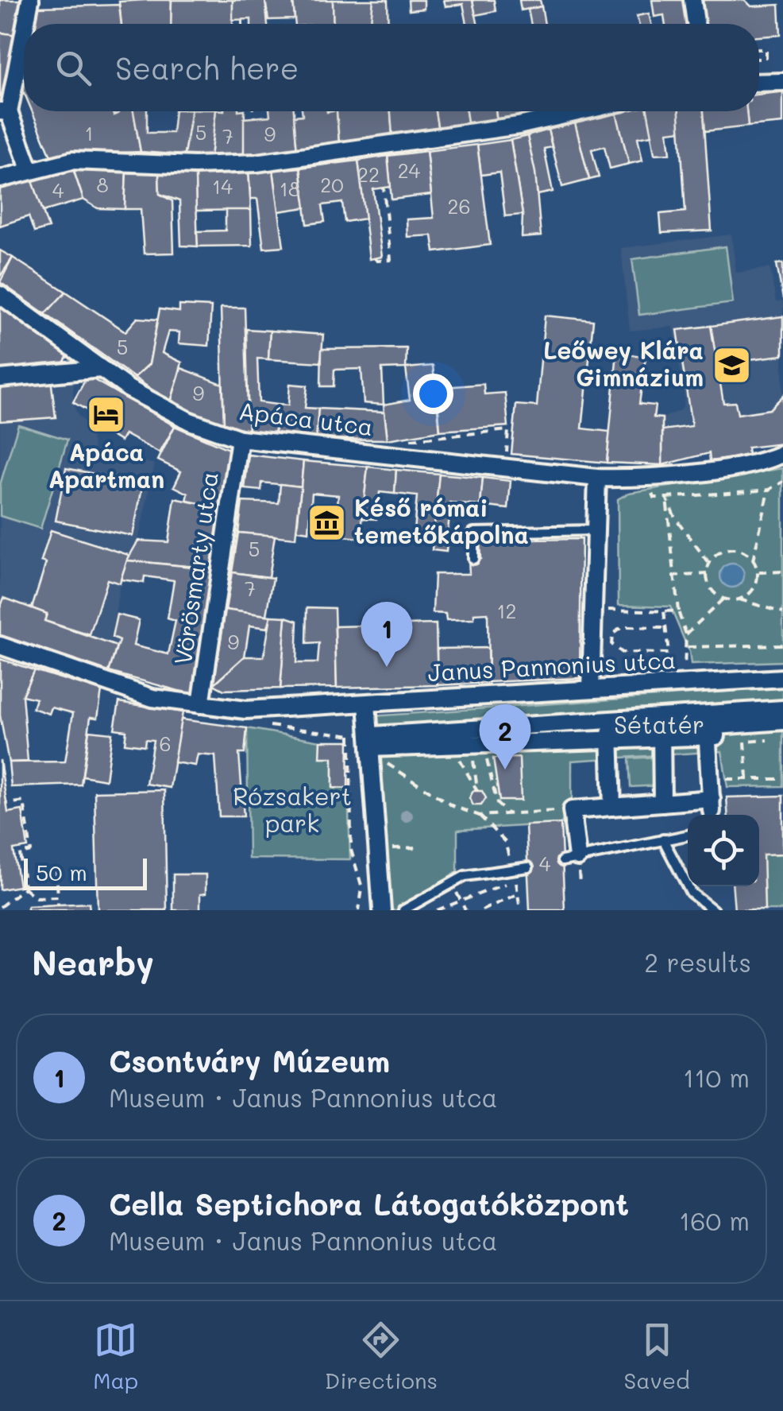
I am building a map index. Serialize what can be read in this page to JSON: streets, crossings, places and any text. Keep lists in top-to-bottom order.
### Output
{
  "streets": {
    "street": ["Apáca utca", "Vörösmarty utca", "Janus Pannonius utca"]
  },
  "crossings": [
    ["Apáca utca", "Vörösmarty utca"],
    ["Vörösmarty utca", "Janus Pannonius utca"]
  ],
  "parks": ["Sétatér", "Rózsakert park"],
  "places": {
    "school or university": ["Leőwey Klára Gimnázium"],
    "hotel": ["Apáca Apartman"],
    "museum": ["Késő római temetőkápolna"]
  },
  "house_numbers": [
    "5",
    "1",
    "9",
    "7",
    "24",
    "22",
    "8",
    "20",
    "14",
    "18",
    "4",
    "26",
    "5",
    "9",
    "5",
    "7",
    "12",
    "9",
    "6",
    "4"
  ],
  "scale_bar": "50 m",
  "page": {
    "search": "Search here",
    "pins": ["1", "2"],
    "scale": "50 m",
    "heading": ["Nearby", "2 results"],
    "list": [
      {
        "mark": "1",
        "name": "Csontváry Múzeum",
        "note": "Museum · Janus Pannonius utca",
        "value": "110 m"
      },
      {
        "mark": "2",
        "name": "Cella Septichora Látogatóközpont",
        "note": "Museum · Janus Pannonius utca",
        "value": "160 m"
      }
    ],
    "nav": ["Map", "Directions", "Saved"]
  }
}
